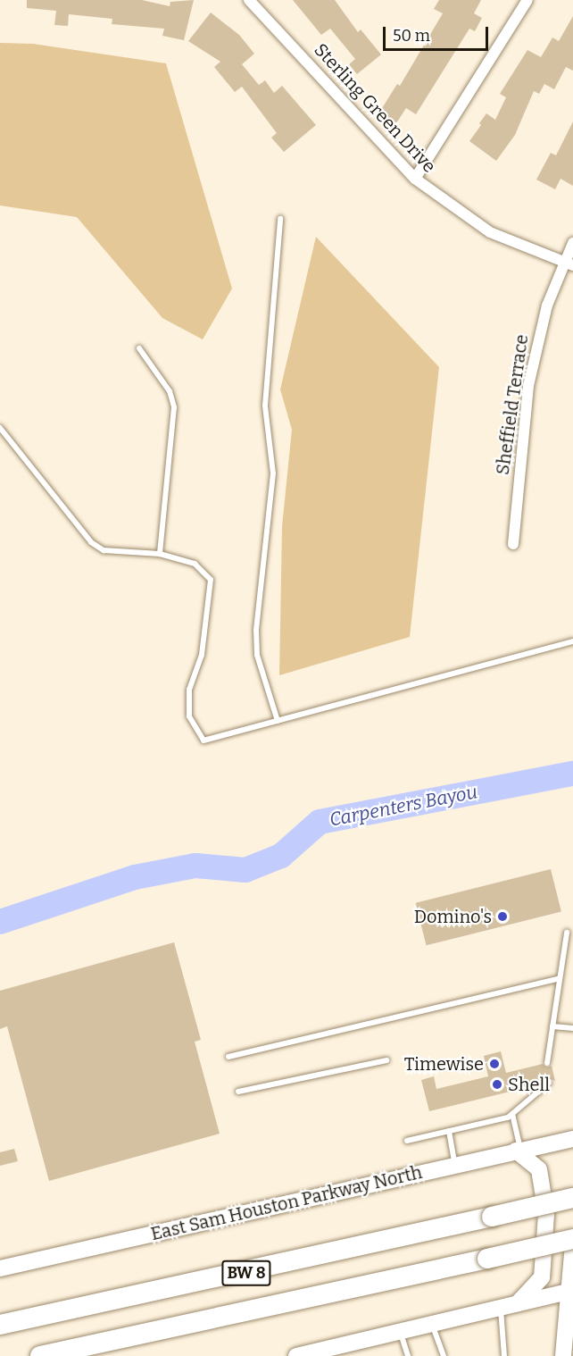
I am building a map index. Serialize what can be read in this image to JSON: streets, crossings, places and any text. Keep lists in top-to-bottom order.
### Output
{
  "streets": {
    "highway": ["BW 8"],
    "main road": ["East Sam Houston Parkway North"],
    "street": ["Sterling Green Drive", "Sheffield Terrace"]
  },
  "crossings": [
    ["Sterling Green Drive", "Sheffield Terrace"]
  ],
  "water": ["Carpenters Bayou"],
  "places": ["Domino's", "Timewise", "Shell"],
  "scale_bar": "50 m"
}
